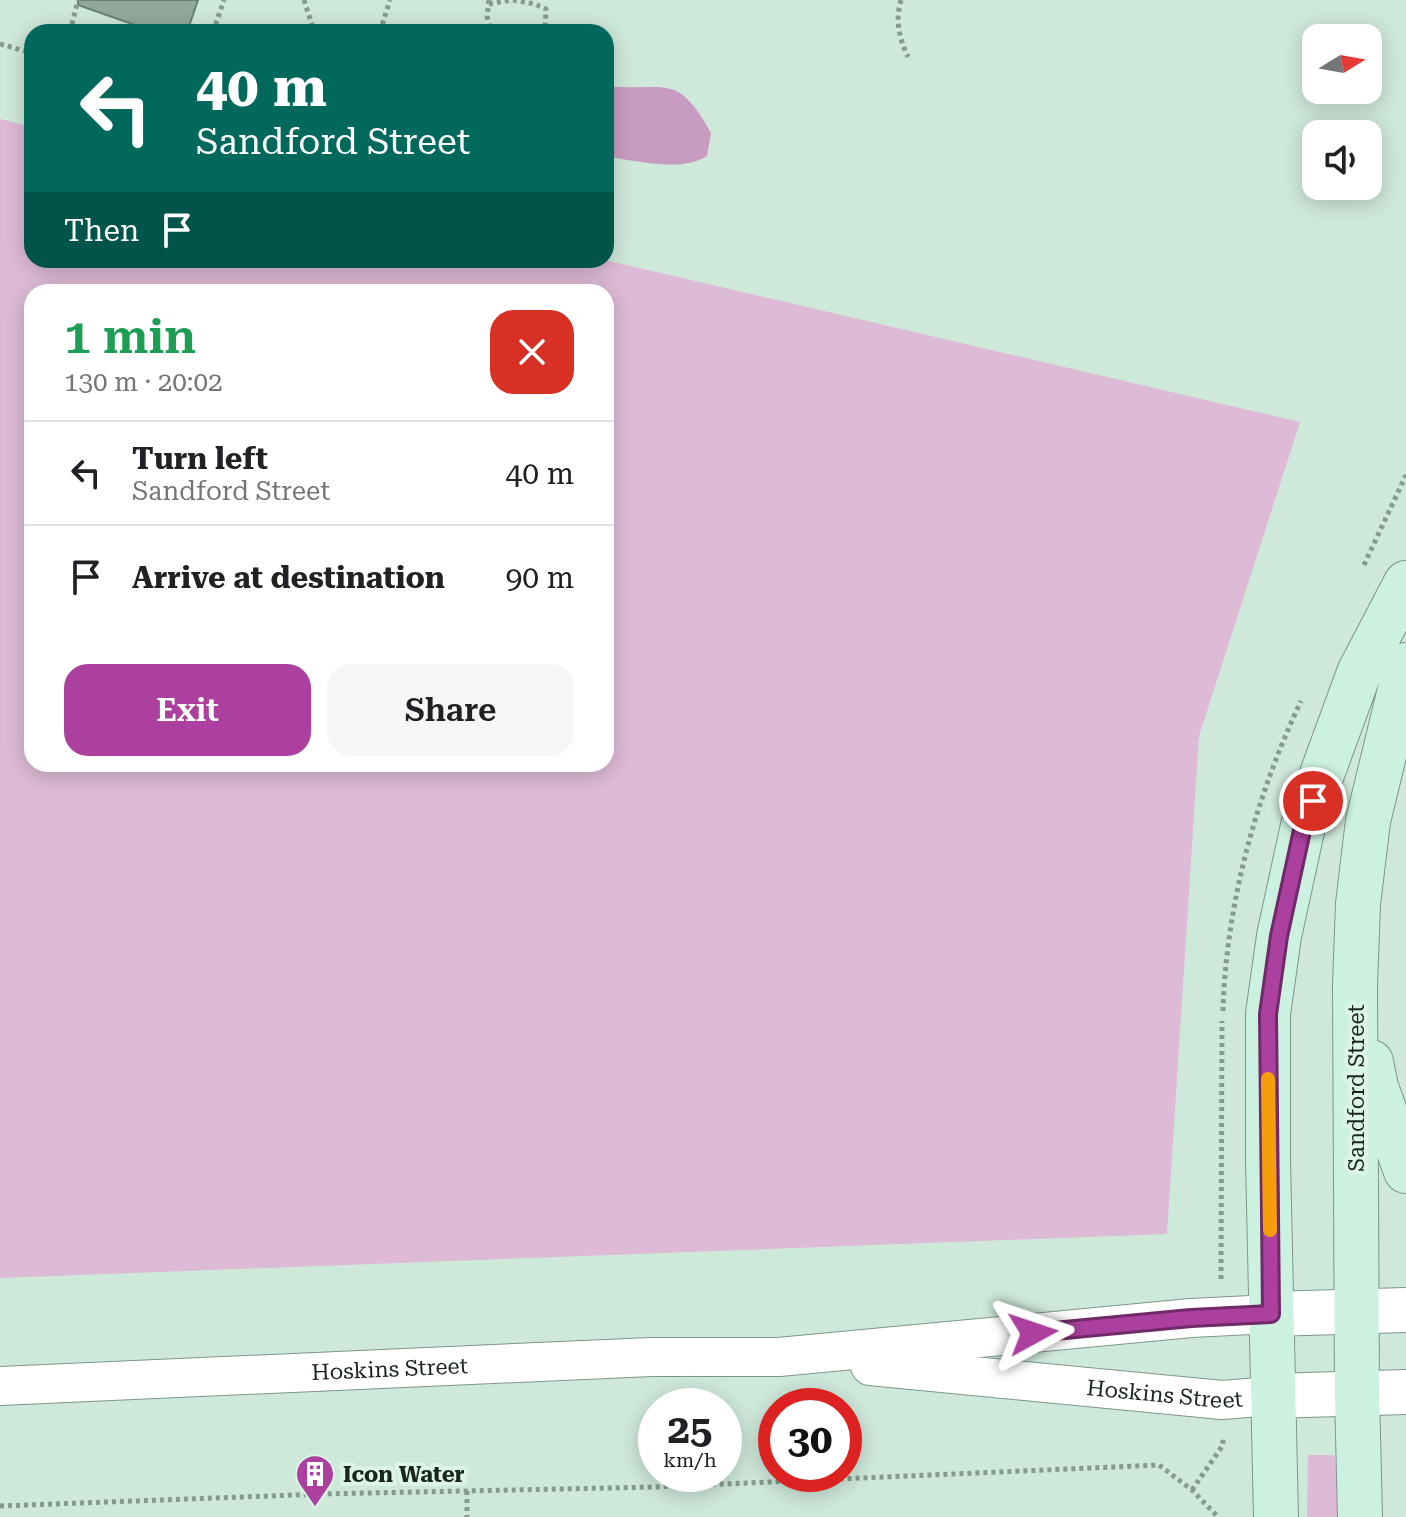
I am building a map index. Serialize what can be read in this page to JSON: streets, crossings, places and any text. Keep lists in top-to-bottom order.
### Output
{
  "streets": {
    "main road": ["Sandford Street"],
    "street": ["Hoskins Street"]
  },
  "crossings": [
    ["Sandford Street", "Hoskins Street"]
  ],
  "places": {
    "building": ["Icon Water"]
  },
  "north": "right",
  "page": {
    "turn": ["40 m", "Sandford Street"],
    "then": "Then",
    "heading": ["1 min", "130 m · 20:02"],
    "list": [
      {
        "name": "Turn left",
        "note": "Sandford Street",
        "value": "40 m"
      },
      {
        "name": "Arrive at destination",
        "value": "90 m"
      }
    ],
    "buttons": ["Exit", "Share"],
    "speed": "25 km/h",
    "limit": "30"
  }
}
